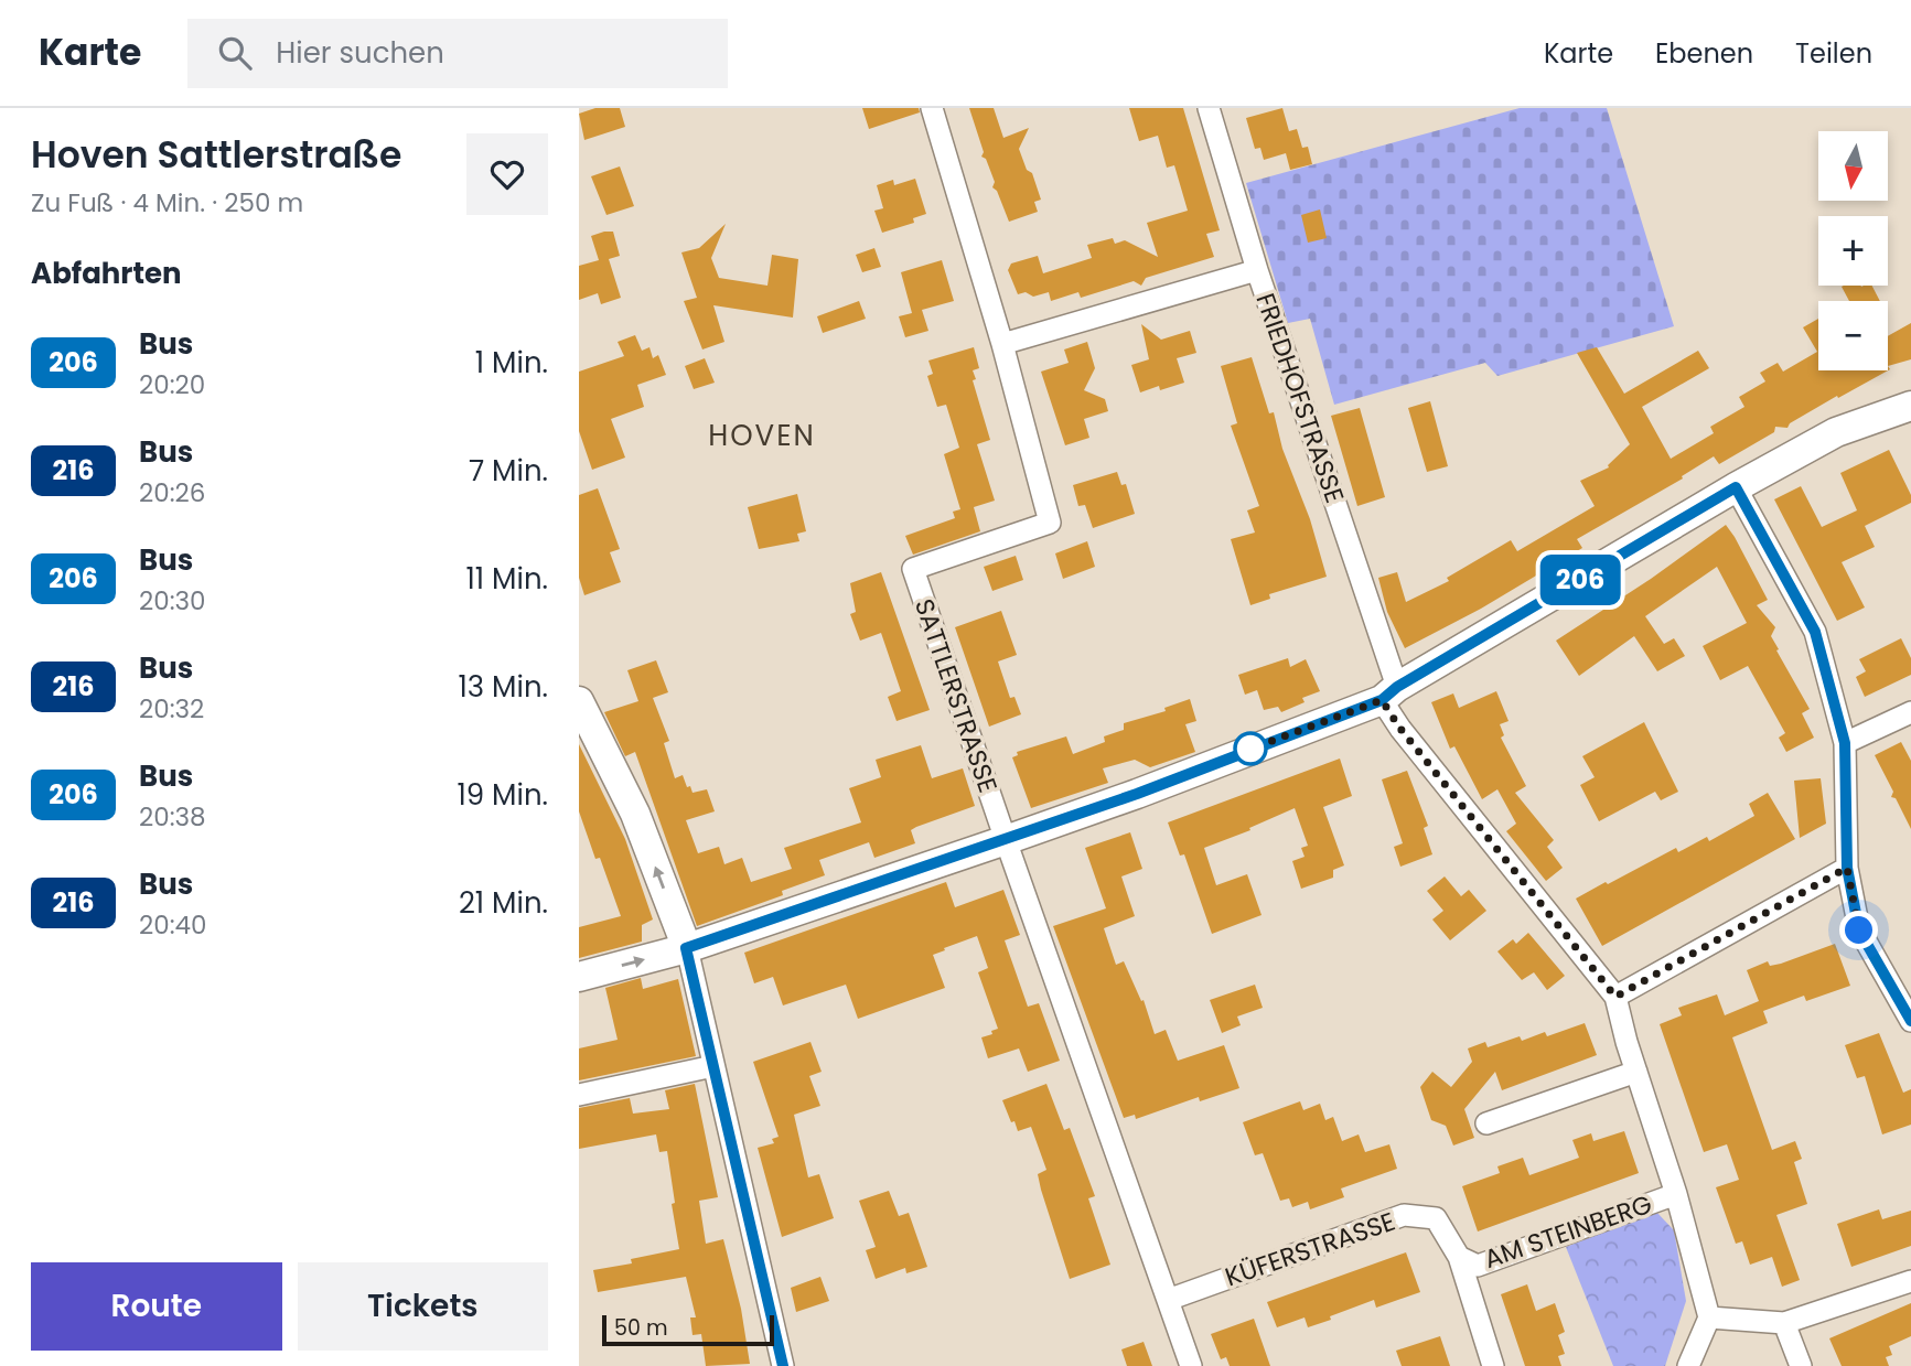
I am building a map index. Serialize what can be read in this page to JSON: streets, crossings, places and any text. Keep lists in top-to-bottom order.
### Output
{
  "streets": {
    "street": [
      "FRIEDHOFSTRASSE",
      "SATTLERSTRASSE",
      "AM STEINBERG",
      "KÜFERSTRASSE"
    ]
  },
  "crossings": [
    ["FRIEDHOFSTRASSE", "AM STEINBERG"],
    ["SATTLERSTRASSE", "KÜFERSTRASSE"],
    ["AM STEINBERG", "KÜFERSTRASSE"]
  ],
  "districts": ["HOVEN"],
  "lines": ["bus line 206"],
  "scale_bar": "50 m",
  "north": "bottom",
  "page": {
    "header": "Karte",
    "search": "Hier suchen",
    "nav": ["Karte", "Ebenen", "Teilen"],
    "heading": [
      ["Hoven Sattlerstraße", "Zu Fuß · 4 Min. · 250 m"],
      "Abfahrten"
    ],
    "on_map": "206",
    "map_buttons": ["+", "−"],
    "list": [
      {
        "mark": "206",
        "name": "Bus",
        "note": "20:20",
        "value": "1 Min."
      },
      {
        "mark": "216",
        "name": "Bus",
        "note": "20:26",
        "value": "7 Min."
      },
      {
        "mark": "206",
        "name": "Bus",
        "note": "20:30",
        "value": "11 Min."
      },
      {
        "mark": "216",
        "name": "Bus",
        "note": "20:32",
        "value": "13 Min."
      },
      {
        "mark": "206",
        "name": "Bus",
        "note": "20:38",
        "value": "19 Min."
      },
      {
        "mark": "216",
        "name": "Bus",
        "note": "20:40",
        "value": "21 Min."
      }
    ],
    "buttons": ["Route", "Tickets"],
    "scale": "50 m"
  }
}
